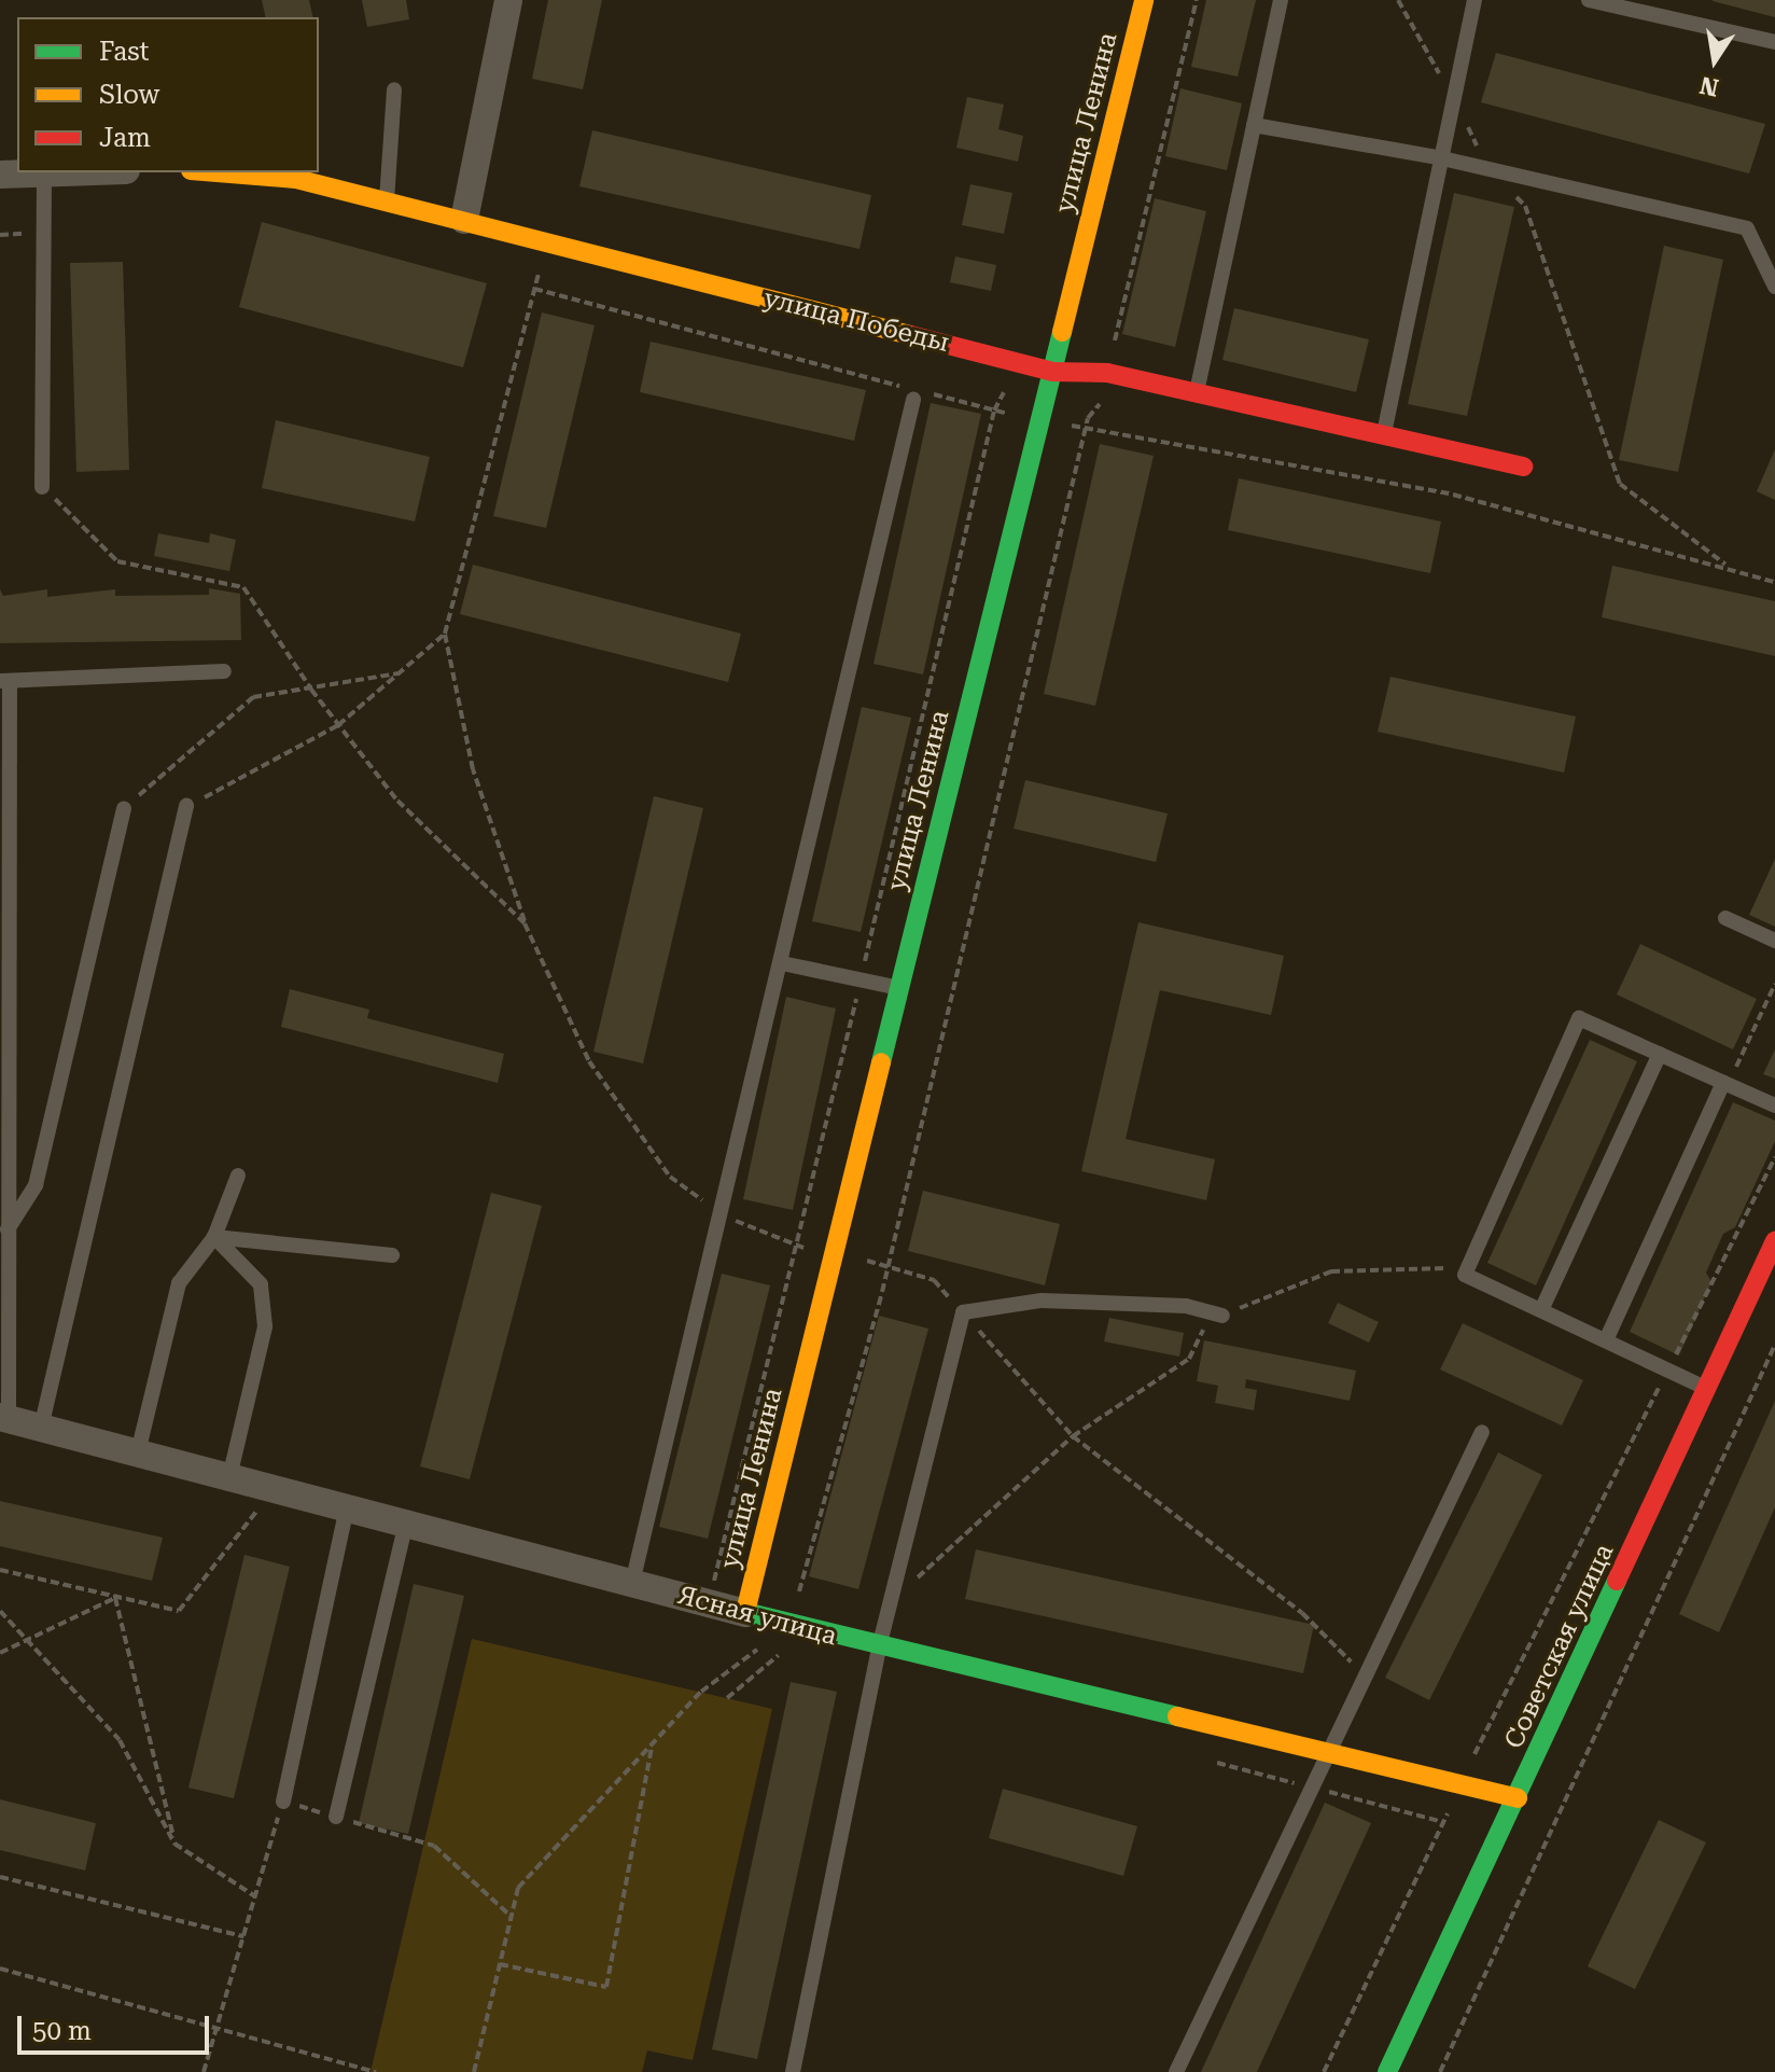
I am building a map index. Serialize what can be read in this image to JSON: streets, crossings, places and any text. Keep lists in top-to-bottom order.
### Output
{
  "streets": {
    "street": [
      "улица Ленина",
      "улица Победы",
      "Ясная улица",
      "Советская улица"
    ]
  },
  "crossings": [
    ["улица Ленина", "улица Победы"],
    ["улица Ленина", "Ясная улица"],
    ["Ясная улица", "Советская улица"]
  ],
  "legend": ["Fast", "Slow", "Jam"],
  "scale_bar": "50 m",
  "north": "bottom"
}
